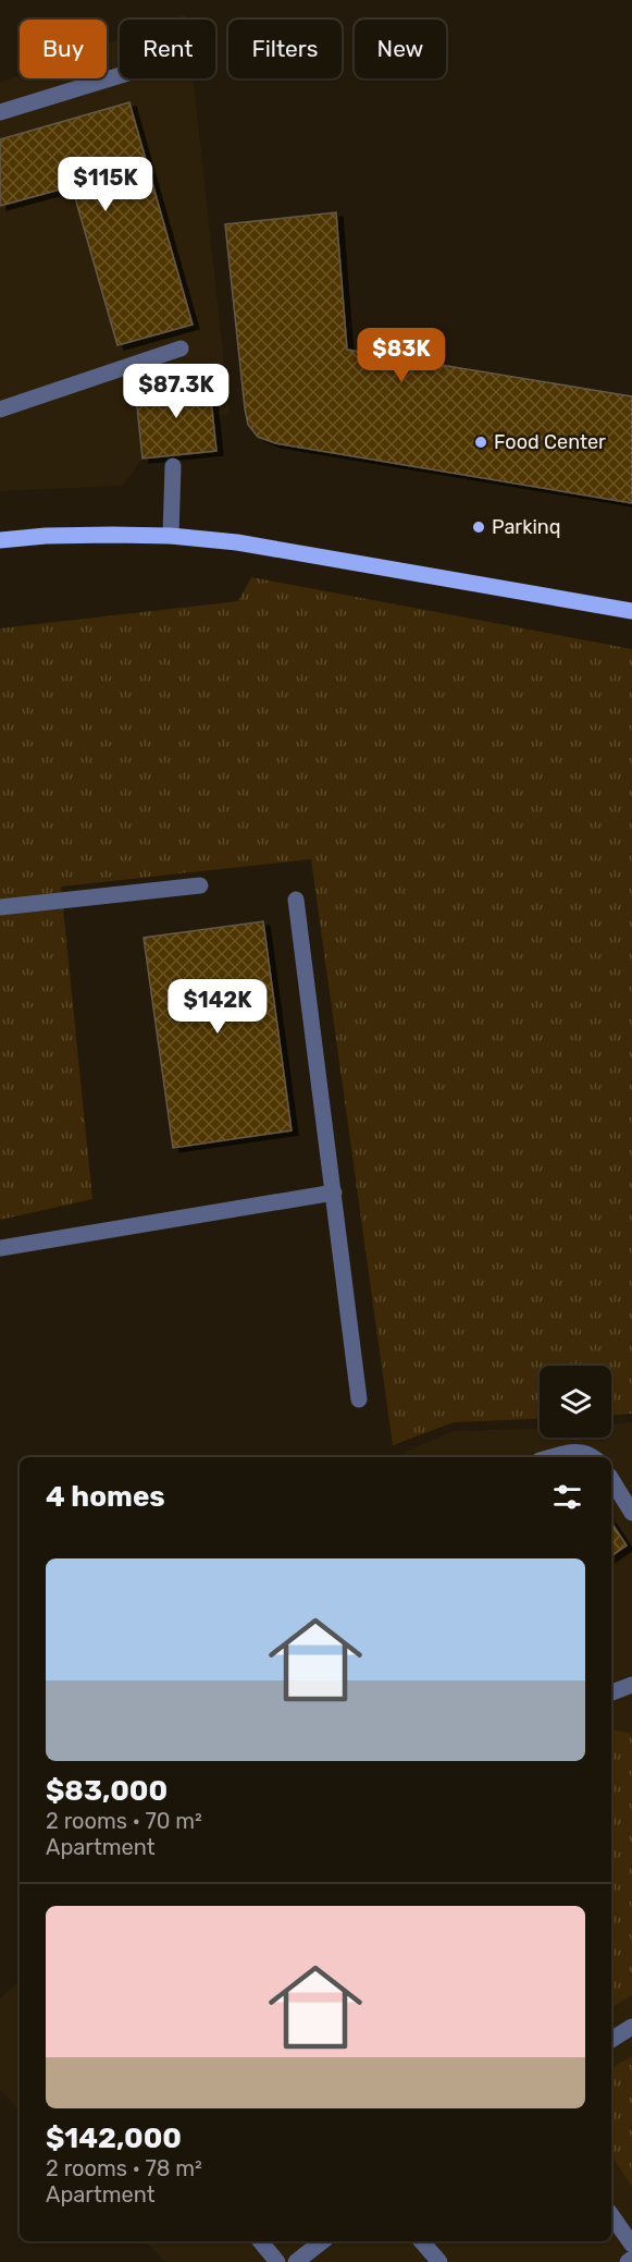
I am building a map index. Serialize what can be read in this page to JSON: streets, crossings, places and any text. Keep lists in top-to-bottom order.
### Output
{
  "places": ["Food Center", "Parkinq"],
  "page": {
    "chip": [
      "Buy",
      "Rent",
      "Filters",
      "New"
    ],
    "price": [
      "$115K",
      "$83K",
      "$87.3K",
      "$142K"
    ],
    "heading": "4 homes",
    "list": [
      {
        "name": "$83,000",
        "note": "2 rooms · 70 m² · Apartment"
      },
      {
        "name": "$142,000",
        "note": "2 rooms · 78 m² · Apartment"
      }
    ]
  }
}
